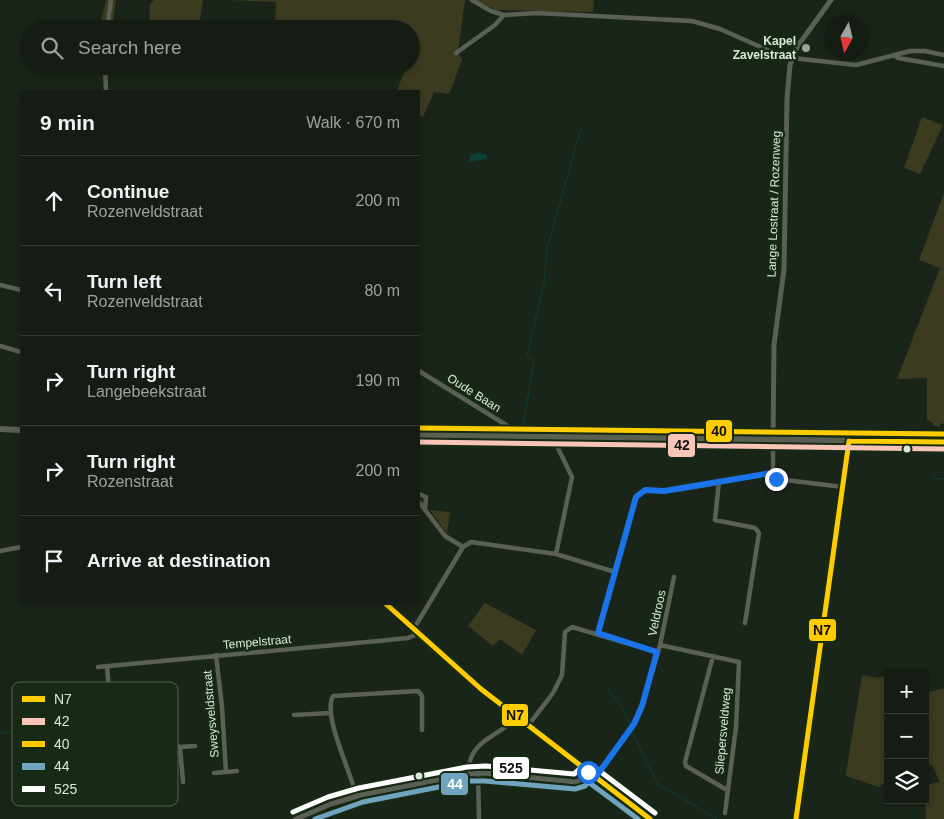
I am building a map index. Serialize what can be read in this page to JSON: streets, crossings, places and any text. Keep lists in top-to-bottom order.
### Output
{
  "streets": {
    "street": [
      "Lange Lostraat / Rozenweg",
      "Oude Baan",
      "Veldroos",
      "Tempelstraat",
      "Sweysveldstraat",
      "Sliepersveldweg"
    ]
  },
  "crossings": [
    ["Tempelstraat", "Sweysveldstraat"]
  ],
  "places": ["Kapel Zavelstraat"],
  "lines": [
    "transit line 40",
    "transit line N7",
    "transit line 42",
    "transit line 525",
    "transit line 44"
  ],
  "legend": [
    "N7",
    "42",
    "40",
    "44",
    "525"
  ],
  "north": "bottom",
  "page": {
    "search": "Search here",
    "heading": ["9 min", "Walk · 670 m"],
    "list": [
      ["Continue", "Rozenveldstraat", "200 m"],
      ["Turn left", "Rozenveldstraat", "80 m"],
      ["Turn right", "Langebeekstraat", "190 m"],
      ["Turn right", "Rozenstraat", "200 m"],
      "Arrive at destination"
    ],
    "map_buttons": ["+", "−"]
  }
}
